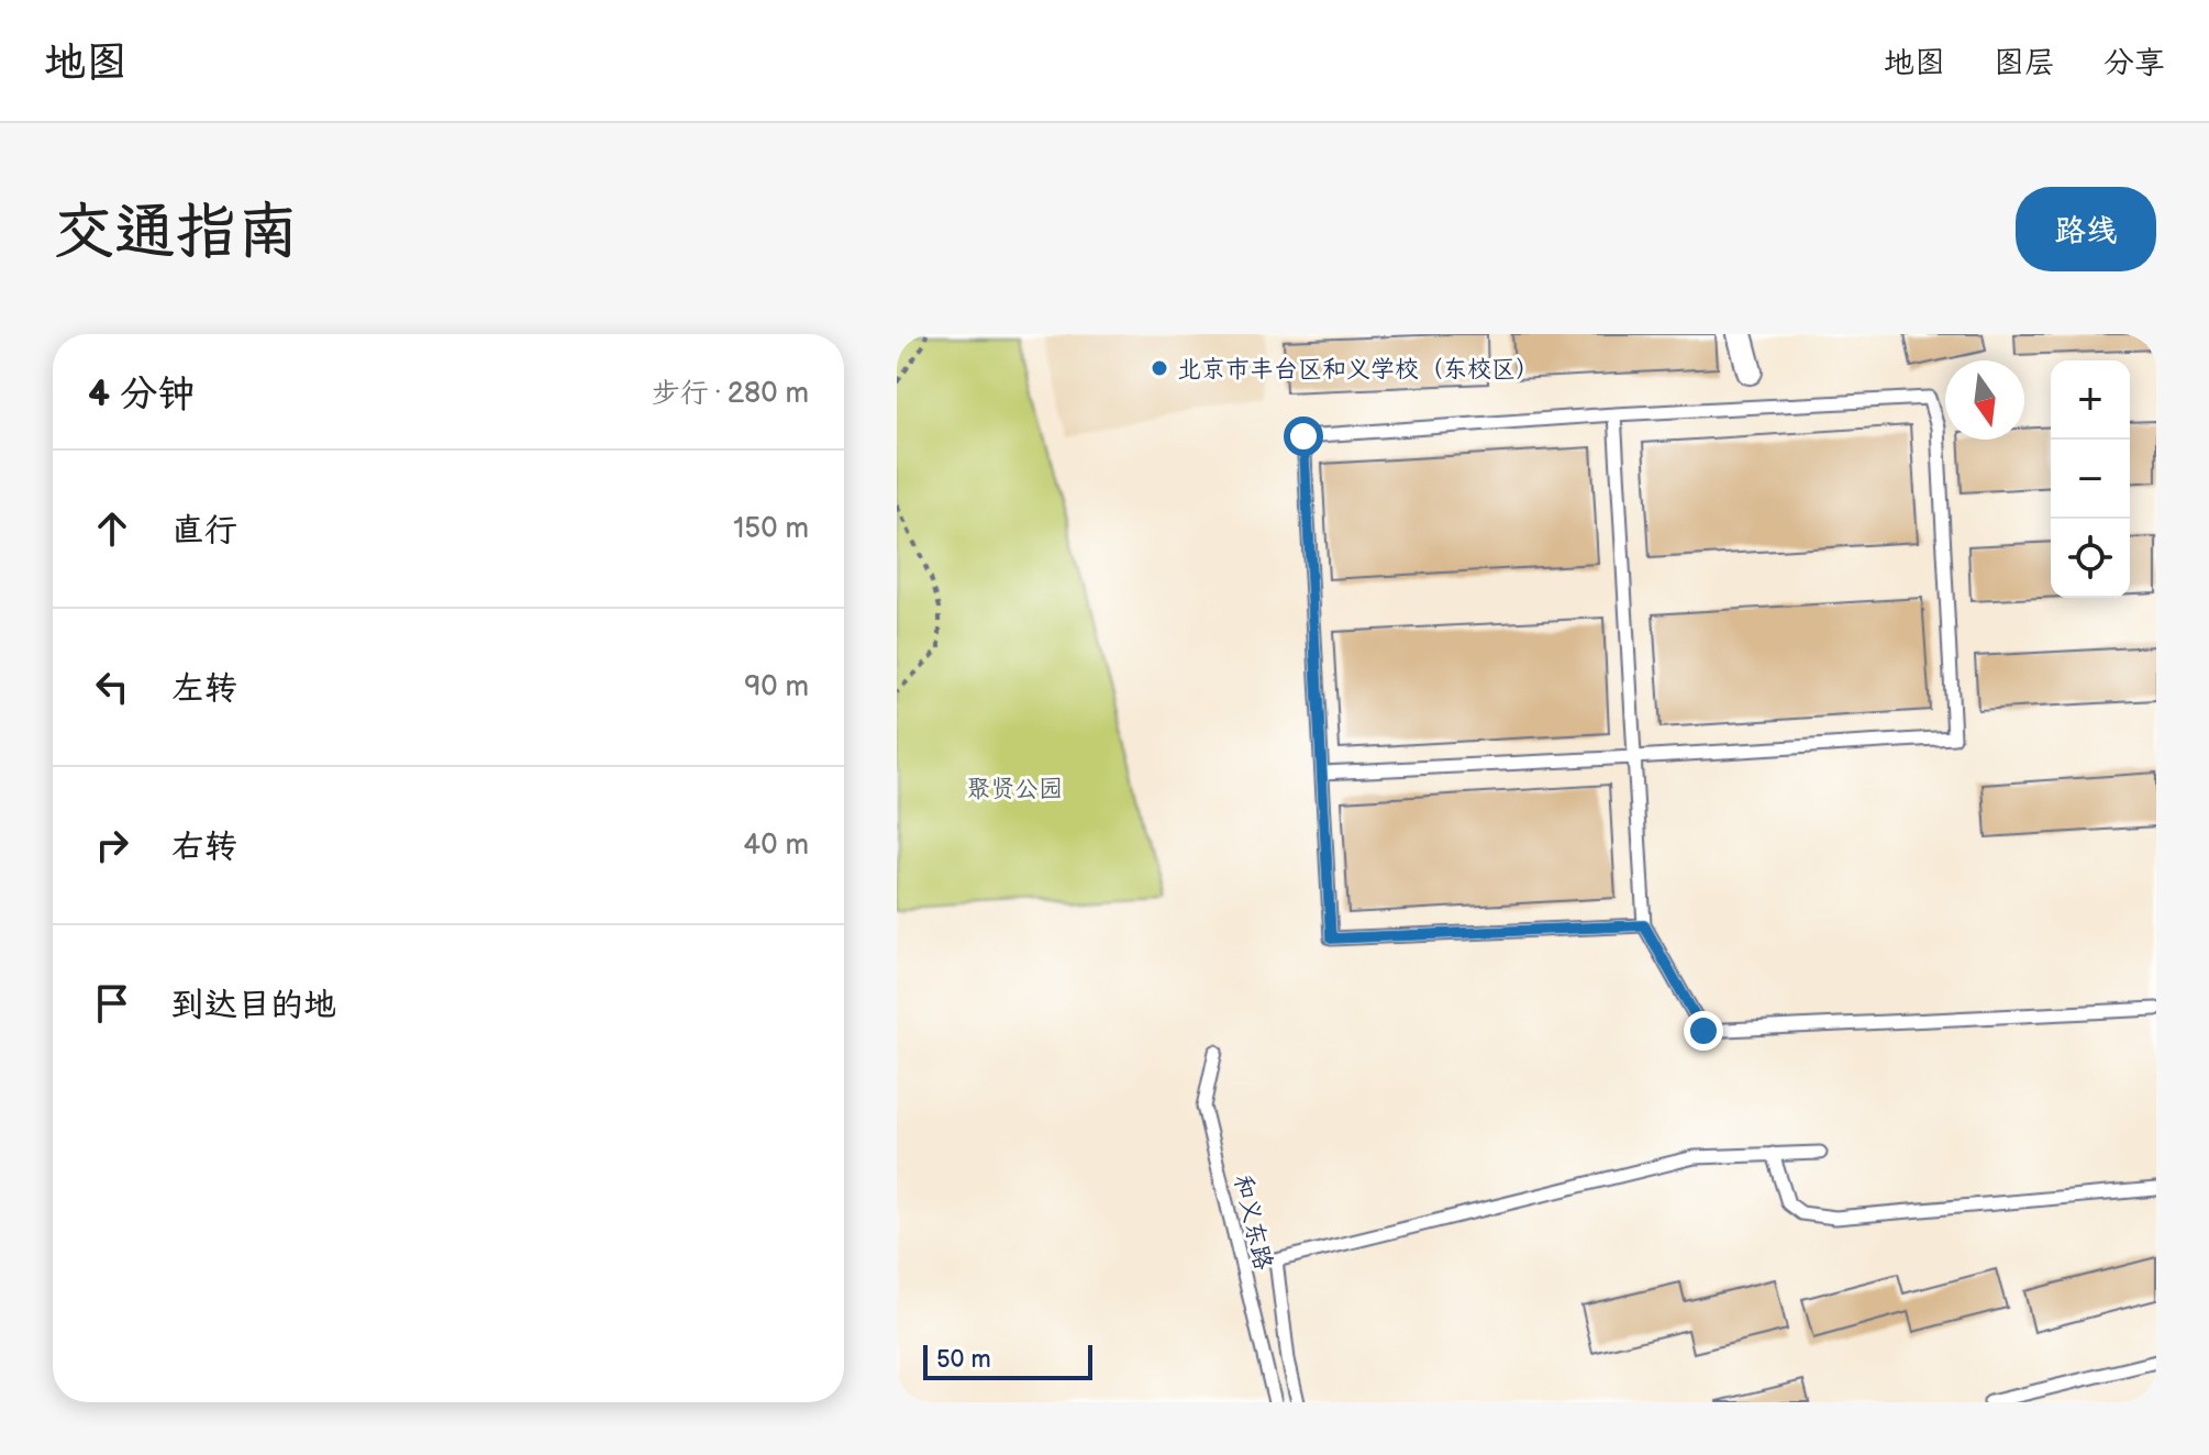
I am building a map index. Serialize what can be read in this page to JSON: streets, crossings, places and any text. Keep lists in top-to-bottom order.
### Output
{
  "streets": {
    "lane": ["和义东路"]
  },
  "parks": ["聚贤公园"],
  "places": ["北京市丰台区和义学校（东校区）"],
  "scale_bar": "50 m",
  "north": "bottom",
  "page": {
    "header": "地图",
    "nav": ["地图", "图层", "分享"],
    "buttons": "路线",
    "title": "交通指南",
    "heading": ["4 分钟", "步行 · 280 m"],
    "map_buttons": ["+", "−"],
    "list": [
      ["直行", "150 m"],
      ["左转", "90 m"],
      ["右转", "40 m"],
      "到达目的地"
    ],
    "scale": "50 m"
  }
}
